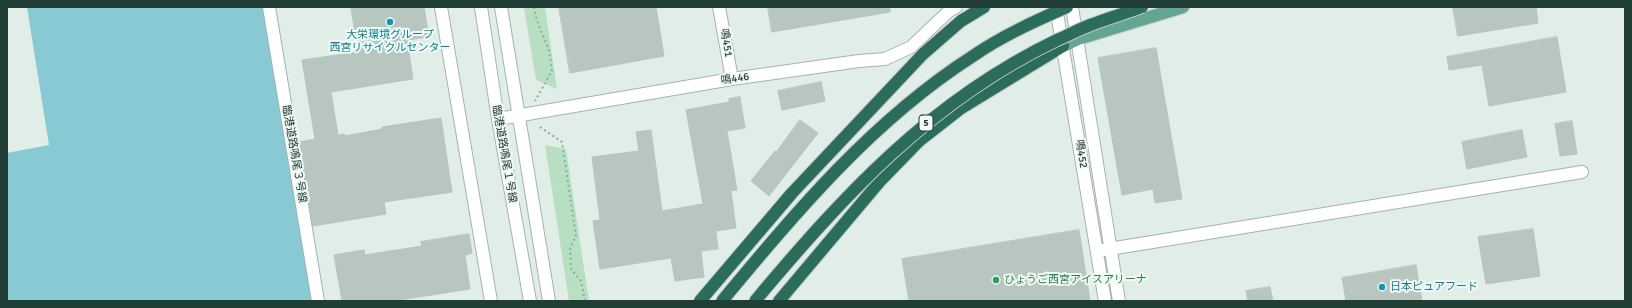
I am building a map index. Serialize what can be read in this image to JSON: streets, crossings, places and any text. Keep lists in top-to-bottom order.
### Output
{
  "streets": {
    "highway": ["5"],
    "street": [
      "鳴451",
      "鳴446",
      "臨港道路鳴尾３号線",
      "臨港道路鳴尾１号線",
      "鳴452"
    ]
  },
  "crossings": [
    ["鳴451", "鳴446"],
    ["鳴446", "臨港道路鳴尾１号線"],
    ["5", "鳴452"]
  ],
  "places": ["大栄環境グループ 西宮リサイクルセンター", "ひょうご西宮アイスアリーナ", "日本ピュアフード"]
}
